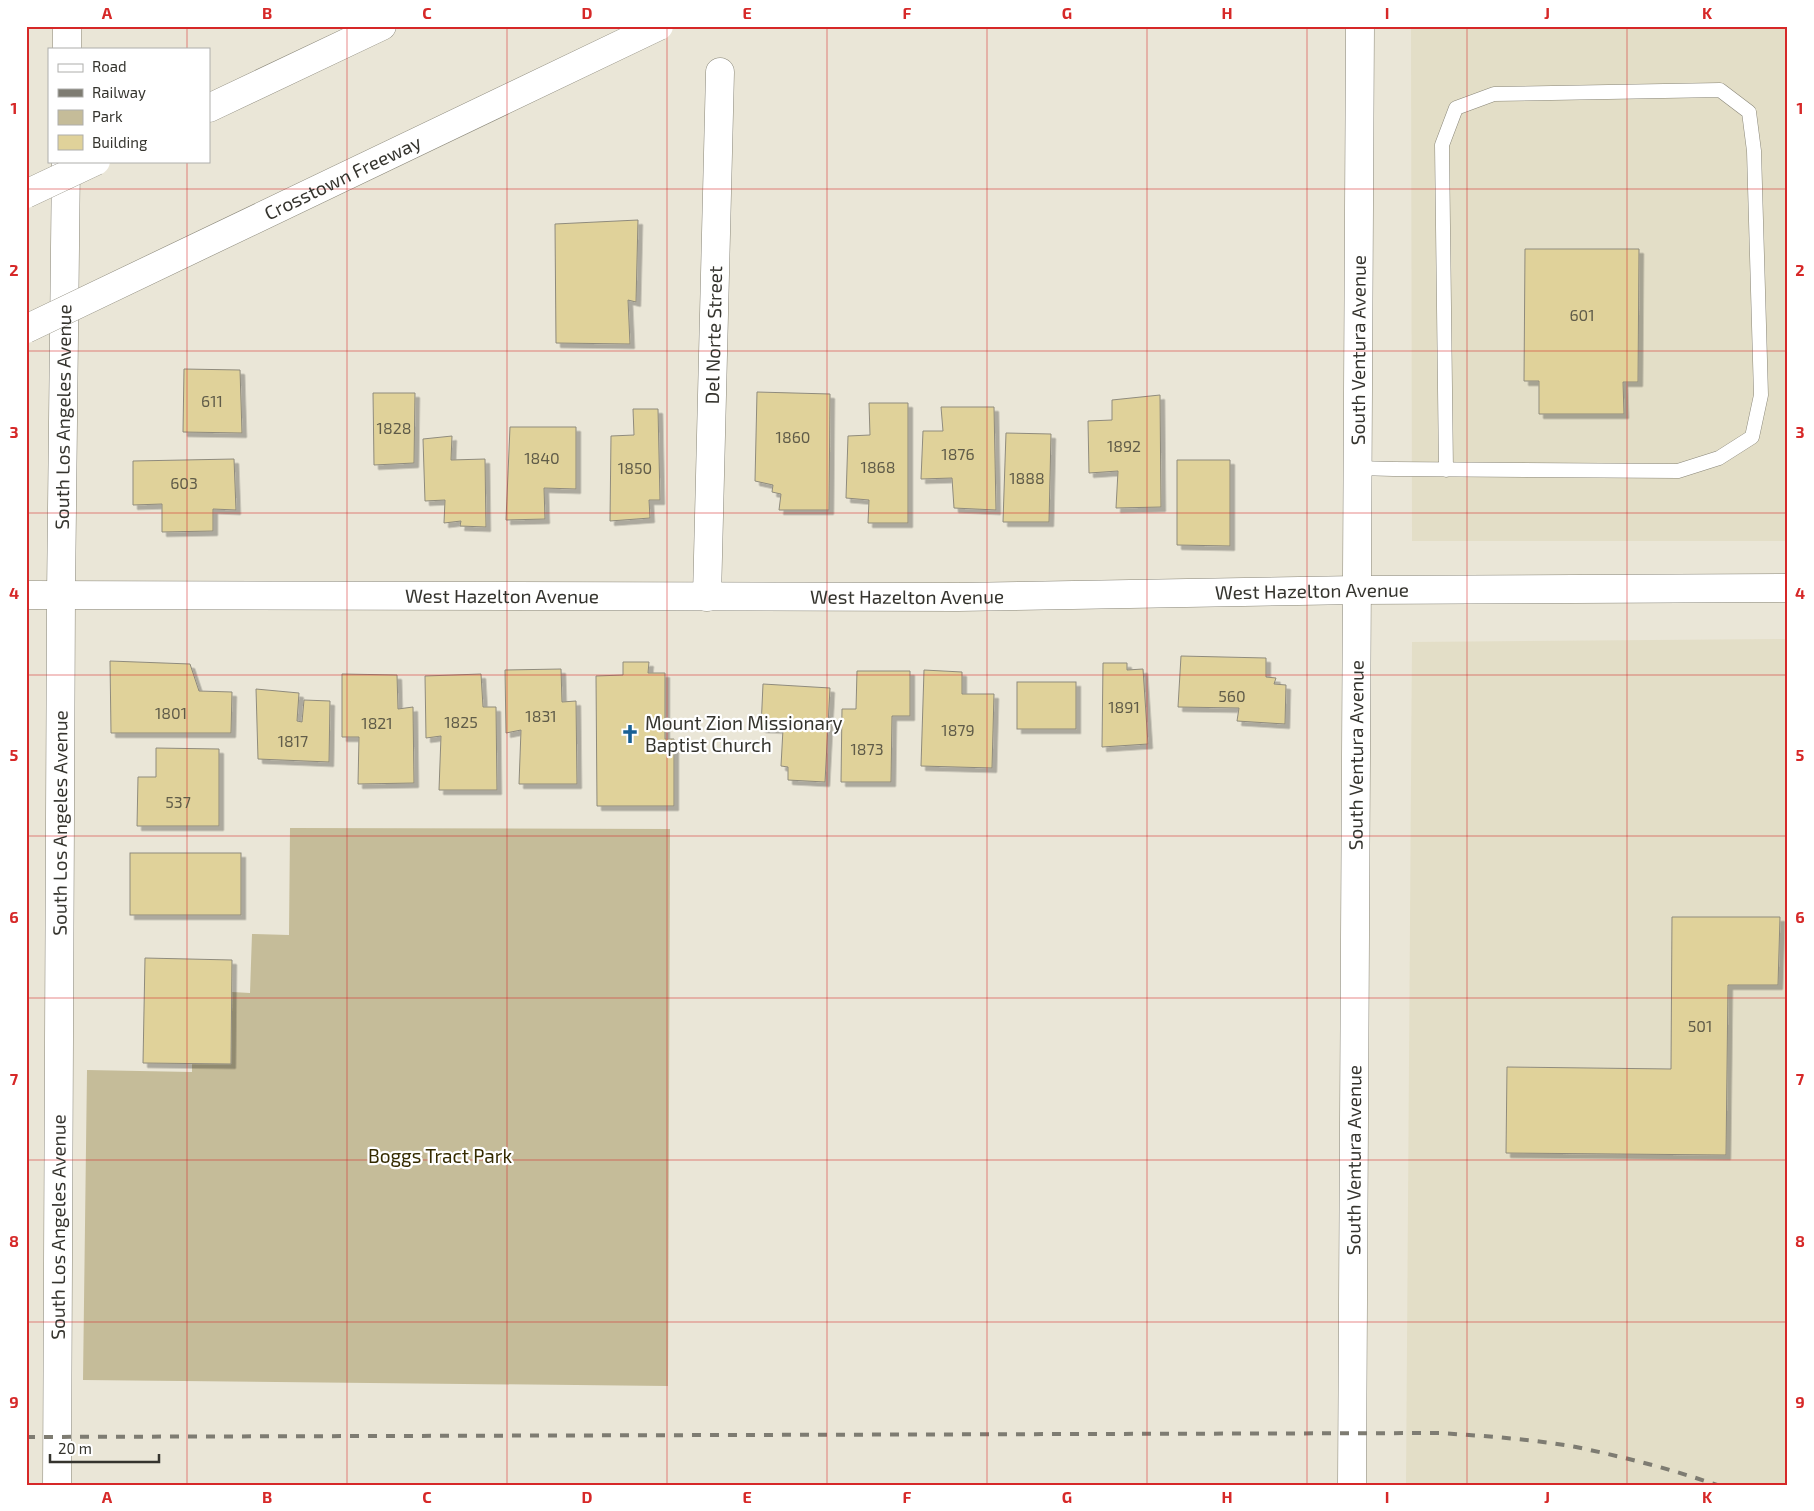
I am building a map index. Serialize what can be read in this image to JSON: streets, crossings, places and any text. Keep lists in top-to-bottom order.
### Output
{
  "streets": {
    "main road": [
      "Crosstown Freeway",
      "Del Norte Street",
      "South Ventura Avenue",
      "South Los Angeles Avenue",
      "West Hazelton Avenue"
    ]
  },
  "crossings": [
    ["Del Norte Street", "West Hazelton Avenue"],
    ["South Ventura Avenue", "West Hazelton Avenue"],
    ["South Los Angeles Avenue", "West Hazelton Avenue"]
  ],
  "parks": ["Boggs Tract Park"],
  "places": {
    "church": ["Mount Zion Missionary Baptist Church"]
  },
  "house_numbers": [
    "601",
    "611",
    "1828",
    "1860",
    "1892",
    "1876",
    "1840",
    "1868",
    "1850",
    "1888",
    "603",
    "560",
    "1891",
    "1801",
    "1831",
    "1825",
    "1821",
    "1879",
    "1817",
    "1873",
    "537",
    "501"
  ],
  "legend": [
    "Road",
    "Railway",
    "Park",
    "Building"
  ],
  "scale_bar": "20 m",
  "grid": {
    "columns": [
      "A",
      "B",
      "C",
      "D",
      "E",
      "F",
      "G",
      "H",
      "I",
      "J",
      "K"
    ],
    "rows": [
      "1",
      "2",
      "3",
      "4",
      "5",
      "6",
      "7",
      "8",
      "9"
    ]
  }
}
